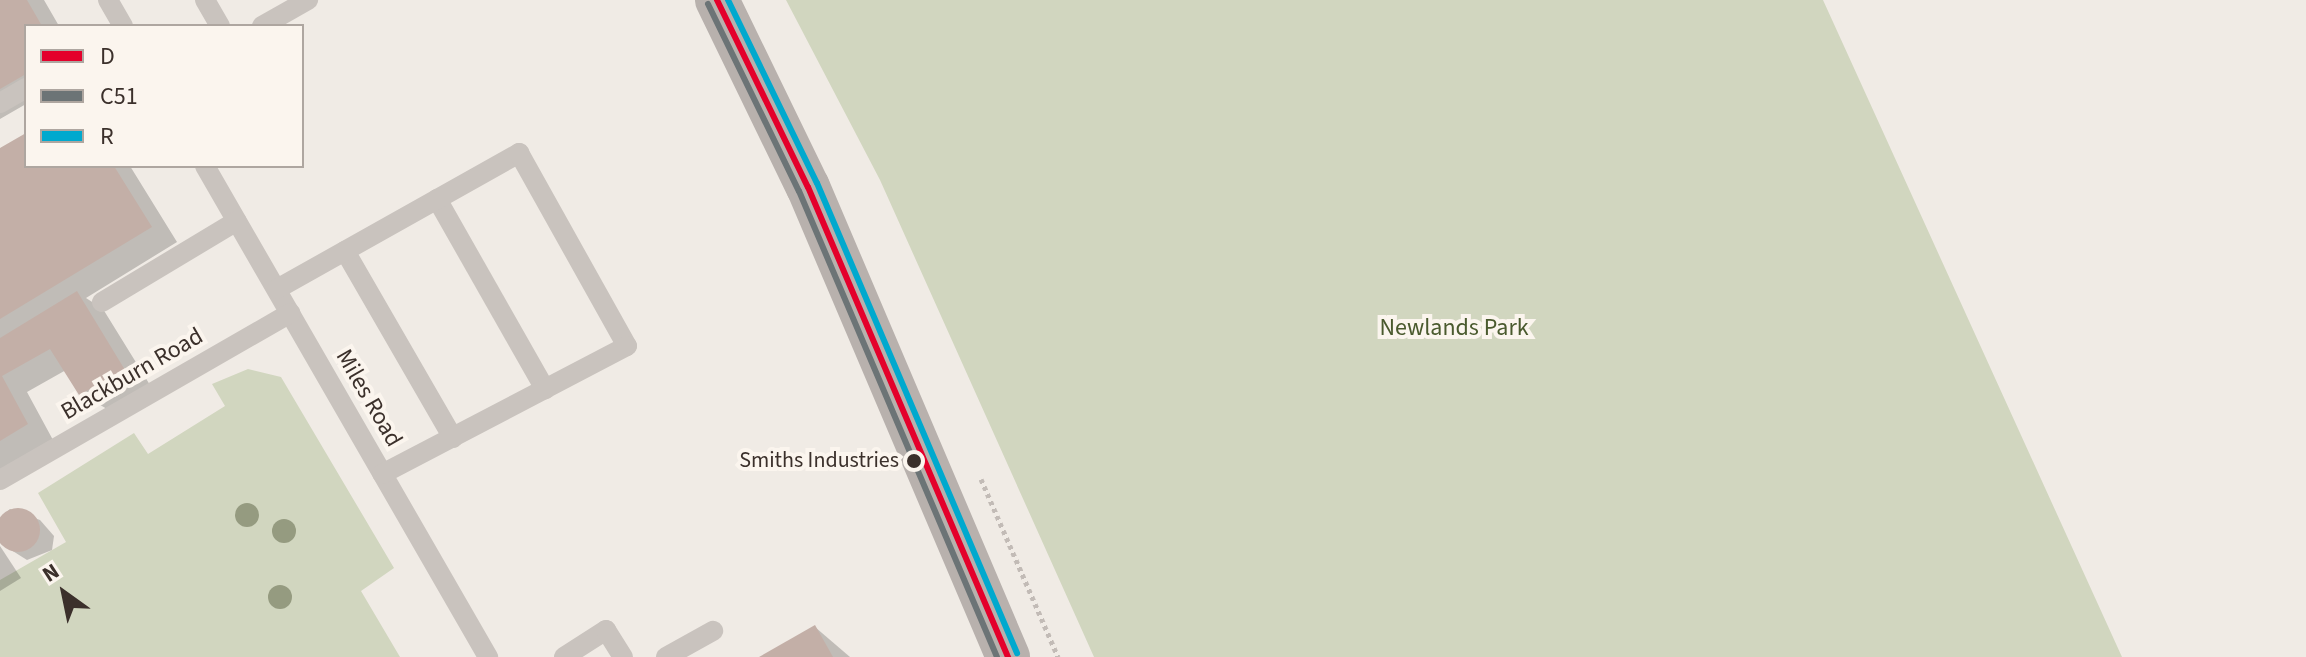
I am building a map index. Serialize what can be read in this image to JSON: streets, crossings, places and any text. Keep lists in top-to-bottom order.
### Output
{
  "streets": {
    "lane": ["Blackburn Road", "Miles Road"]
  },
  "crossings": [
    ["Blackburn Road", "Miles Road"]
  ],
  "parks": ["Newlands Park"],
  "places": ["Smiths Industries"],
  "lines": ["transit line D", "transit line R", "transit line C51"],
  "legend": ["D", "C51", "R"],
  "north": "top left"
}
